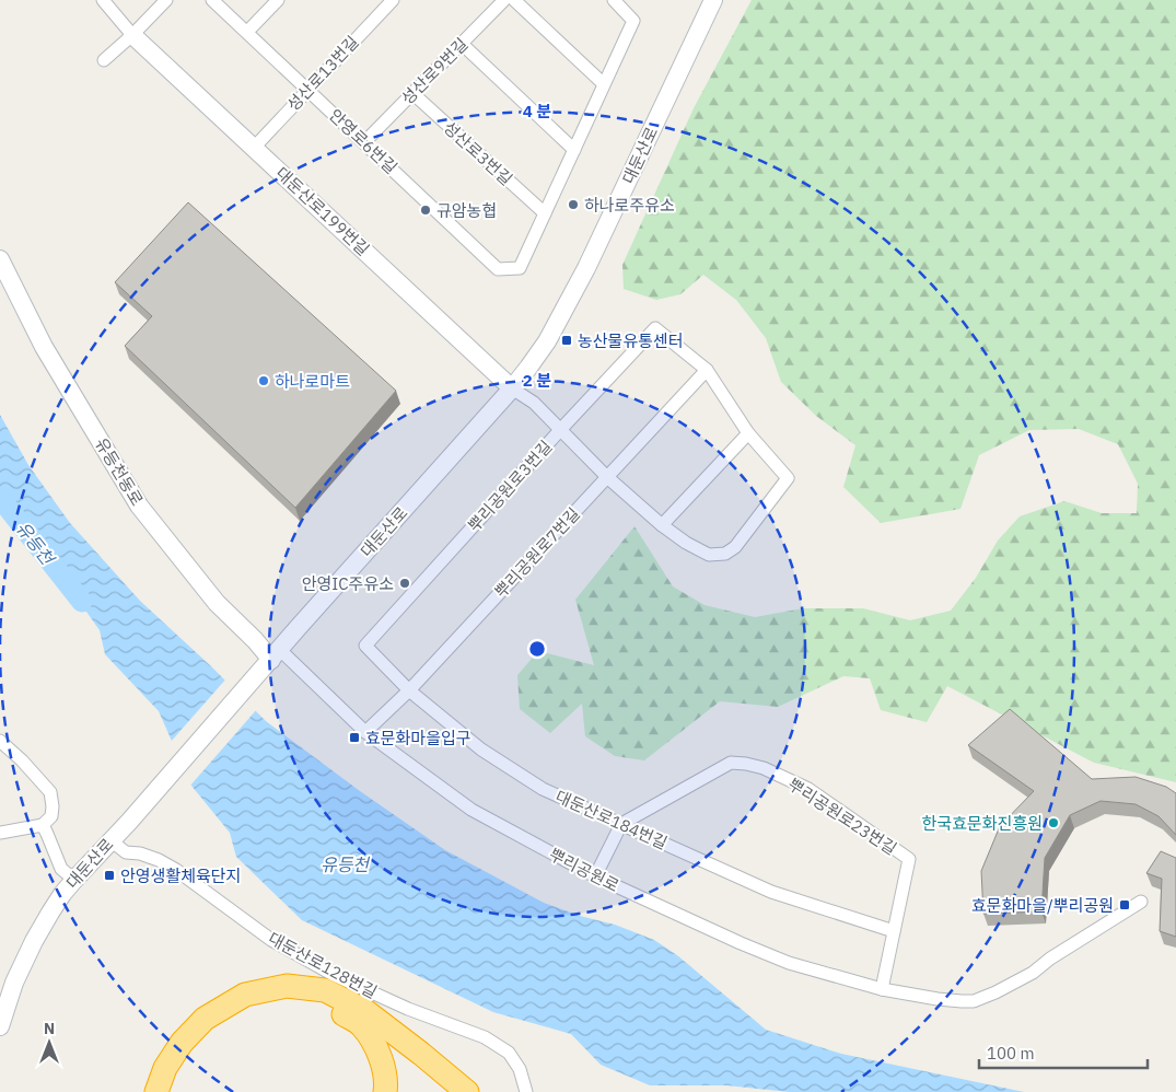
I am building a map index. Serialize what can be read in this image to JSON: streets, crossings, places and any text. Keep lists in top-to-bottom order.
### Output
{
  "streets": {
    "main road": ["대둔산로", "대둔산로199번길", "유등천동로"],
    "street": [
      "성산로9번길",
      "성산로13번길",
      "안영로6번길",
      "성산로3번길",
      "뿌리공원로3번길",
      "뿌리공원로7번길",
      "뿌리공원로23번길",
      "대둔산로184번길",
      "뿌리공원로",
      "대둔산로128번길"
    ]
  },
  "crossings": [
    ["성산로9번길", "안영로6번길"],
    ["성산로9번길", "성산로3번길"],
    ["성산로13번길", "안영로6번길"],
    ["성산로13번길", "대둔산로199번길"],
    ["안영로6번길", "성산로3번길"],
    ["대둔산로", "대둔산로199번길"],
    ["대둔산로", "유등천동로"],
    ["대둔산로", "뿌리공원로"],
    ["대둔산로", "대둔산로128번길"],
    ["유등천동로", "뿌리공원로"],
    ["뿌리공원로3번길", "뿌리공원로7번길"],
    ["뿌리공원로3번길", "대둔산로184번길"],
    ["뿌리공원로7번길", "대둔산로184번길"],
    ["뿌리공원로7번길", "뿌리공원로"],
    ["뿌리공원로23번길", "대둔산로184번길"],
    ["뿌리공원로23번길", "뿌리공원로"]
  ],
  "water": ["유등천"],
  "places": {
    "other": [
      "하나로주유소",
      "규암농협",
      "하나로마트",
      "안영IC주유소",
      "한국효문화진흥원"
    ],
    "transit": [
      "농산물유통센터",
      "효문화마을입구",
      "안영생활체육단지",
      "효문화마을/뿌리공원"
    ]
  },
  "scale_bar": "100 m",
  "north": "top",
  "rings": ["4 분", "2 분"]
}
